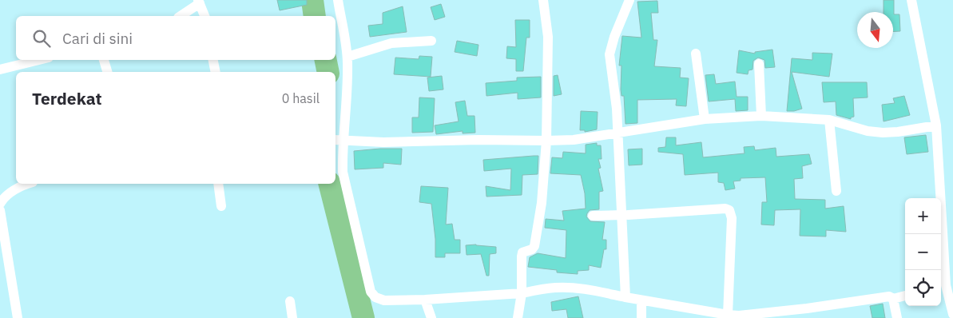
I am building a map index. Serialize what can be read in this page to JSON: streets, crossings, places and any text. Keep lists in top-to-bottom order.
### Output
{
  "north": "bottom",
  "page": {
    "search": "Cari di sini",
    "heading": ["Terdekat", "0 hasil"],
    "map_buttons": ["+", "−"]
  }
}
